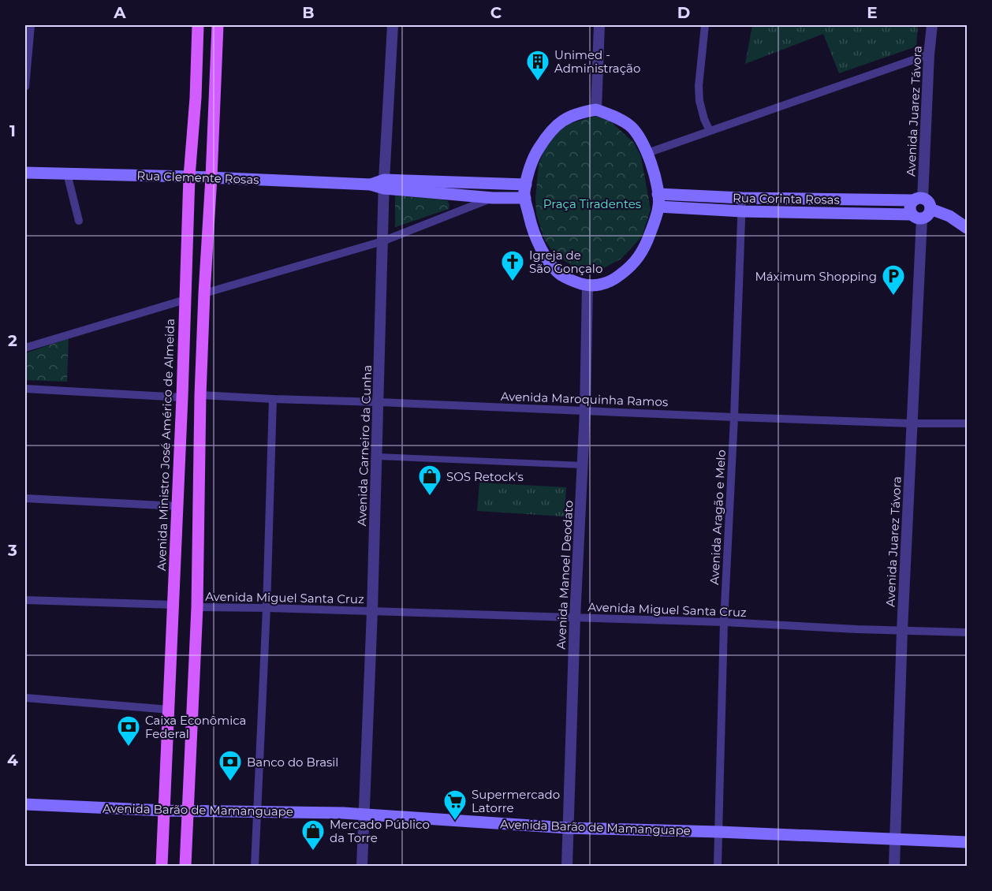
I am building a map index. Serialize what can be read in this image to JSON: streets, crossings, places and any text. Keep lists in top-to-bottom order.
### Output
{
  "streets": {
    "main road": [
      "Rua Clemente Rosas",
      "Rua Corinta Rosas",
      "Avenida Ministro José Américo de Almeida",
      "Avenida Barão de Mamanguape"
    ],
    "street": [
      "Avenida Juarez Távora",
      "Avenida Maroquinha Ramos",
      "Avenida Carneiro da Cunha",
      "Avenida Aragão e Melo",
      "Avenida Manoel Deodato",
      "Avenida Miguel Santa Cruz"
    ]
  },
  "crossings": [
    ["Avenida Juarez Távora", "Rua Corinta Rosas"],
    ["Avenida Juarez Távora", "Avenida Maroquinha Ramos"],
    ["Avenida Juarez Távora", "Avenida Miguel Santa Cruz"],
    ["Avenida Juarez Távora", "Avenida Barão de Mamanguape"],
    ["Rua Clemente Rosas", "Rua Corinta Rosas"],
    ["Rua Clemente Rosas", "Avenida Ministro José Américo de Almeida"],
    ["Rua Clemente Rosas", "Avenida Carneiro da Cunha"],
    ["Rua Clemente Rosas", "Avenida Manoel Deodato"],
    ["Rua Corinta Rosas", "Avenida Aragão e Melo"],
    ["Rua Corinta Rosas", "Avenida Manoel Deodato"],
    ["Avenida Maroquinha Ramos", "Avenida Carneiro da Cunha"],
    ["Avenida Maroquinha Ramos", "Avenida Aragão e Melo"],
    ["Avenida Maroquinha Ramos", "Avenida Manoel Deodato"],
    ["Avenida Ministro José Américo de Almeida", "Avenida Barão de Mamanguape"],
    ["Avenida Carneiro da Cunha", "Avenida Miguel Santa Cruz"],
    ["Avenida Carneiro da Cunha", "Avenida Barão de Mamanguape"],
    ["Avenida Aragão e Melo", "Avenida Miguel Santa Cruz"],
    ["Avenida Aragão e Melo", "Avenida Barão de Mamanguape"],
    ["Avenida Manoel Deodato", "Avenida Miguel Santa Cruz"],
    ["Avenida Manoel Deodato", "Avenida Barão de Mamanguape"]
  ],
  "parks": ["Praça Tiradentes"],
  "places": {
    "building": ["Unimed - Administração"],
    "church": ["Igreja de São Gonçalo"],
    "parking": ["Máximum Shopping"],
    "shop": ["SOS Retock's", "Mercado Público da Torre"],
    "bank": ["Caixa Econômica Federal", "Banco do Brasil"],
    "supermarket": ["Supermercado Latorre"]
  },
  "grid": {
    "columns": [
      "A",
      "B",
      "C",
      "D",
      "E"
    ],
    "rows": [
      "1",
      "2",
      "3",
      "4"
    ]
  }
}
